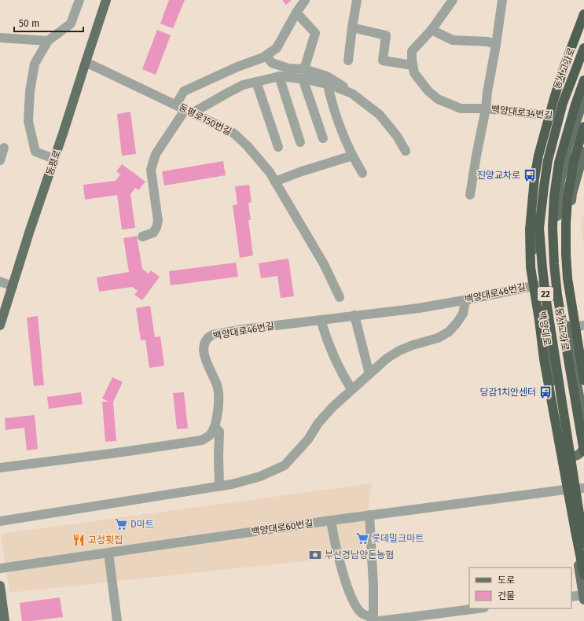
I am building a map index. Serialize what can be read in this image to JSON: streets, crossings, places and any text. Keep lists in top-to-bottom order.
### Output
{
  "streets": {
    "highway": ["동서고가로", "22"],
    "main road": ["동평로", "백양대로"],
    "street": [
      "백양대로34번길",
      "동평로150번길",
      "백양대로46번길",
      "백양대로60번길"
    ]
  },
  "crossings": [
    ["백양대로34번길", "백양대로"],
    ["동평로150번길", "동평로"],
    ["백양대로46번길", "백양대로"],
    ["백양대로", "백양대로60번길"]
  ],
  "places": {
    "bus stop": ["진양교차로", "당감1치안센터"],
    "supermarket": ["D마트", "롯데밀크마트"],
    "restaurant": ["고성횟집"],
    "bank": ["부산경남양돈농협"]
  },
  "legend": ["도로", "건물"],
  "scale_bar": "50 m"
}
